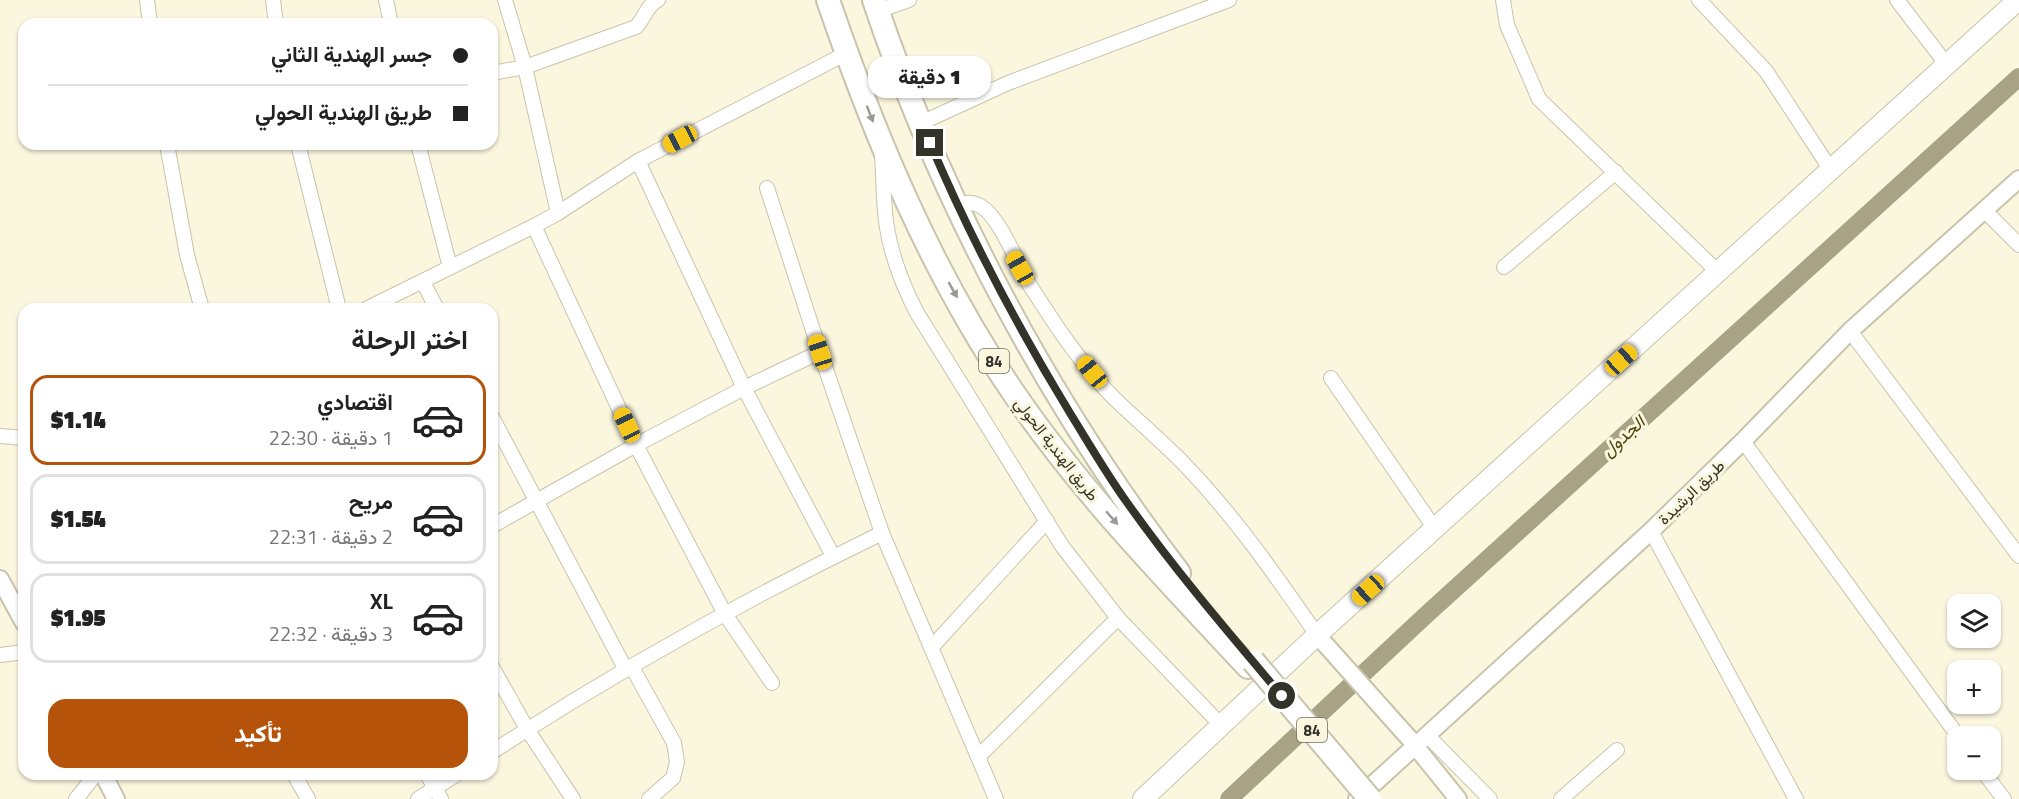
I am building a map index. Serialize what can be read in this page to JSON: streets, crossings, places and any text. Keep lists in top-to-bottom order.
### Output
{
  "streets": {
    "highway": ["84", "طريق الهندية الحولي"],
    "street": ["طريق الرشيدة"]
  },
  "crossings": [
    ["84", "طريق الهندية الحولي"],
    ["84", "طريق الرشيدة"]
  ],
  "water": ["الجدول"],
  "page": {
    "banner": ["جسر الهندية الثاني", "طريق الهندية الحولي"],
    "bubble": "1 دقيقة",
    "heading": "اختر الرحلة",
    "list": [
      {
        "name": "اقتصادي",
        "note": "1 دقيقة · 22:30",
        "value": "$1.14"
      },
      {
        "name": "مريح",
        "note": "2 دقيقة · 22:31",
        "value": "$1.54"
      },
      {
        "name": "XL",
        "note": "3 دقيقة · 22:32",
        "value": "$1.95"
      }
    ],
    "map_buttons": ["+", "−"],
    "buttons": "تأكيد"
  }
}
